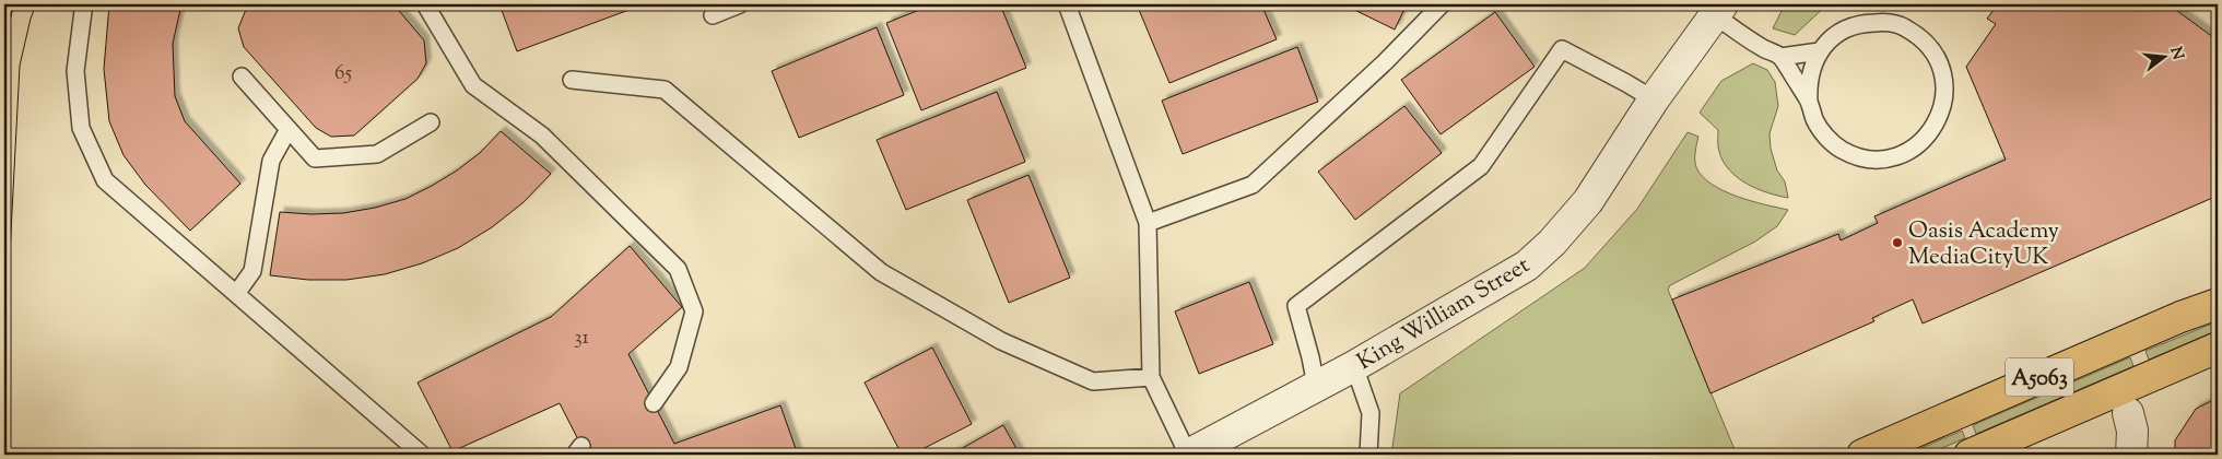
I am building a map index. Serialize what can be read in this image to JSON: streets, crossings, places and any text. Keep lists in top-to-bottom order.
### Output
{
  "streets": {
    "highway": ["A5063"],
    "street": ["King William Street"]
  },
  "places": ["Oasis Academy MediaCityUK"],
  "house_numbers": ["65", "31"],
  "north": "right"
}
